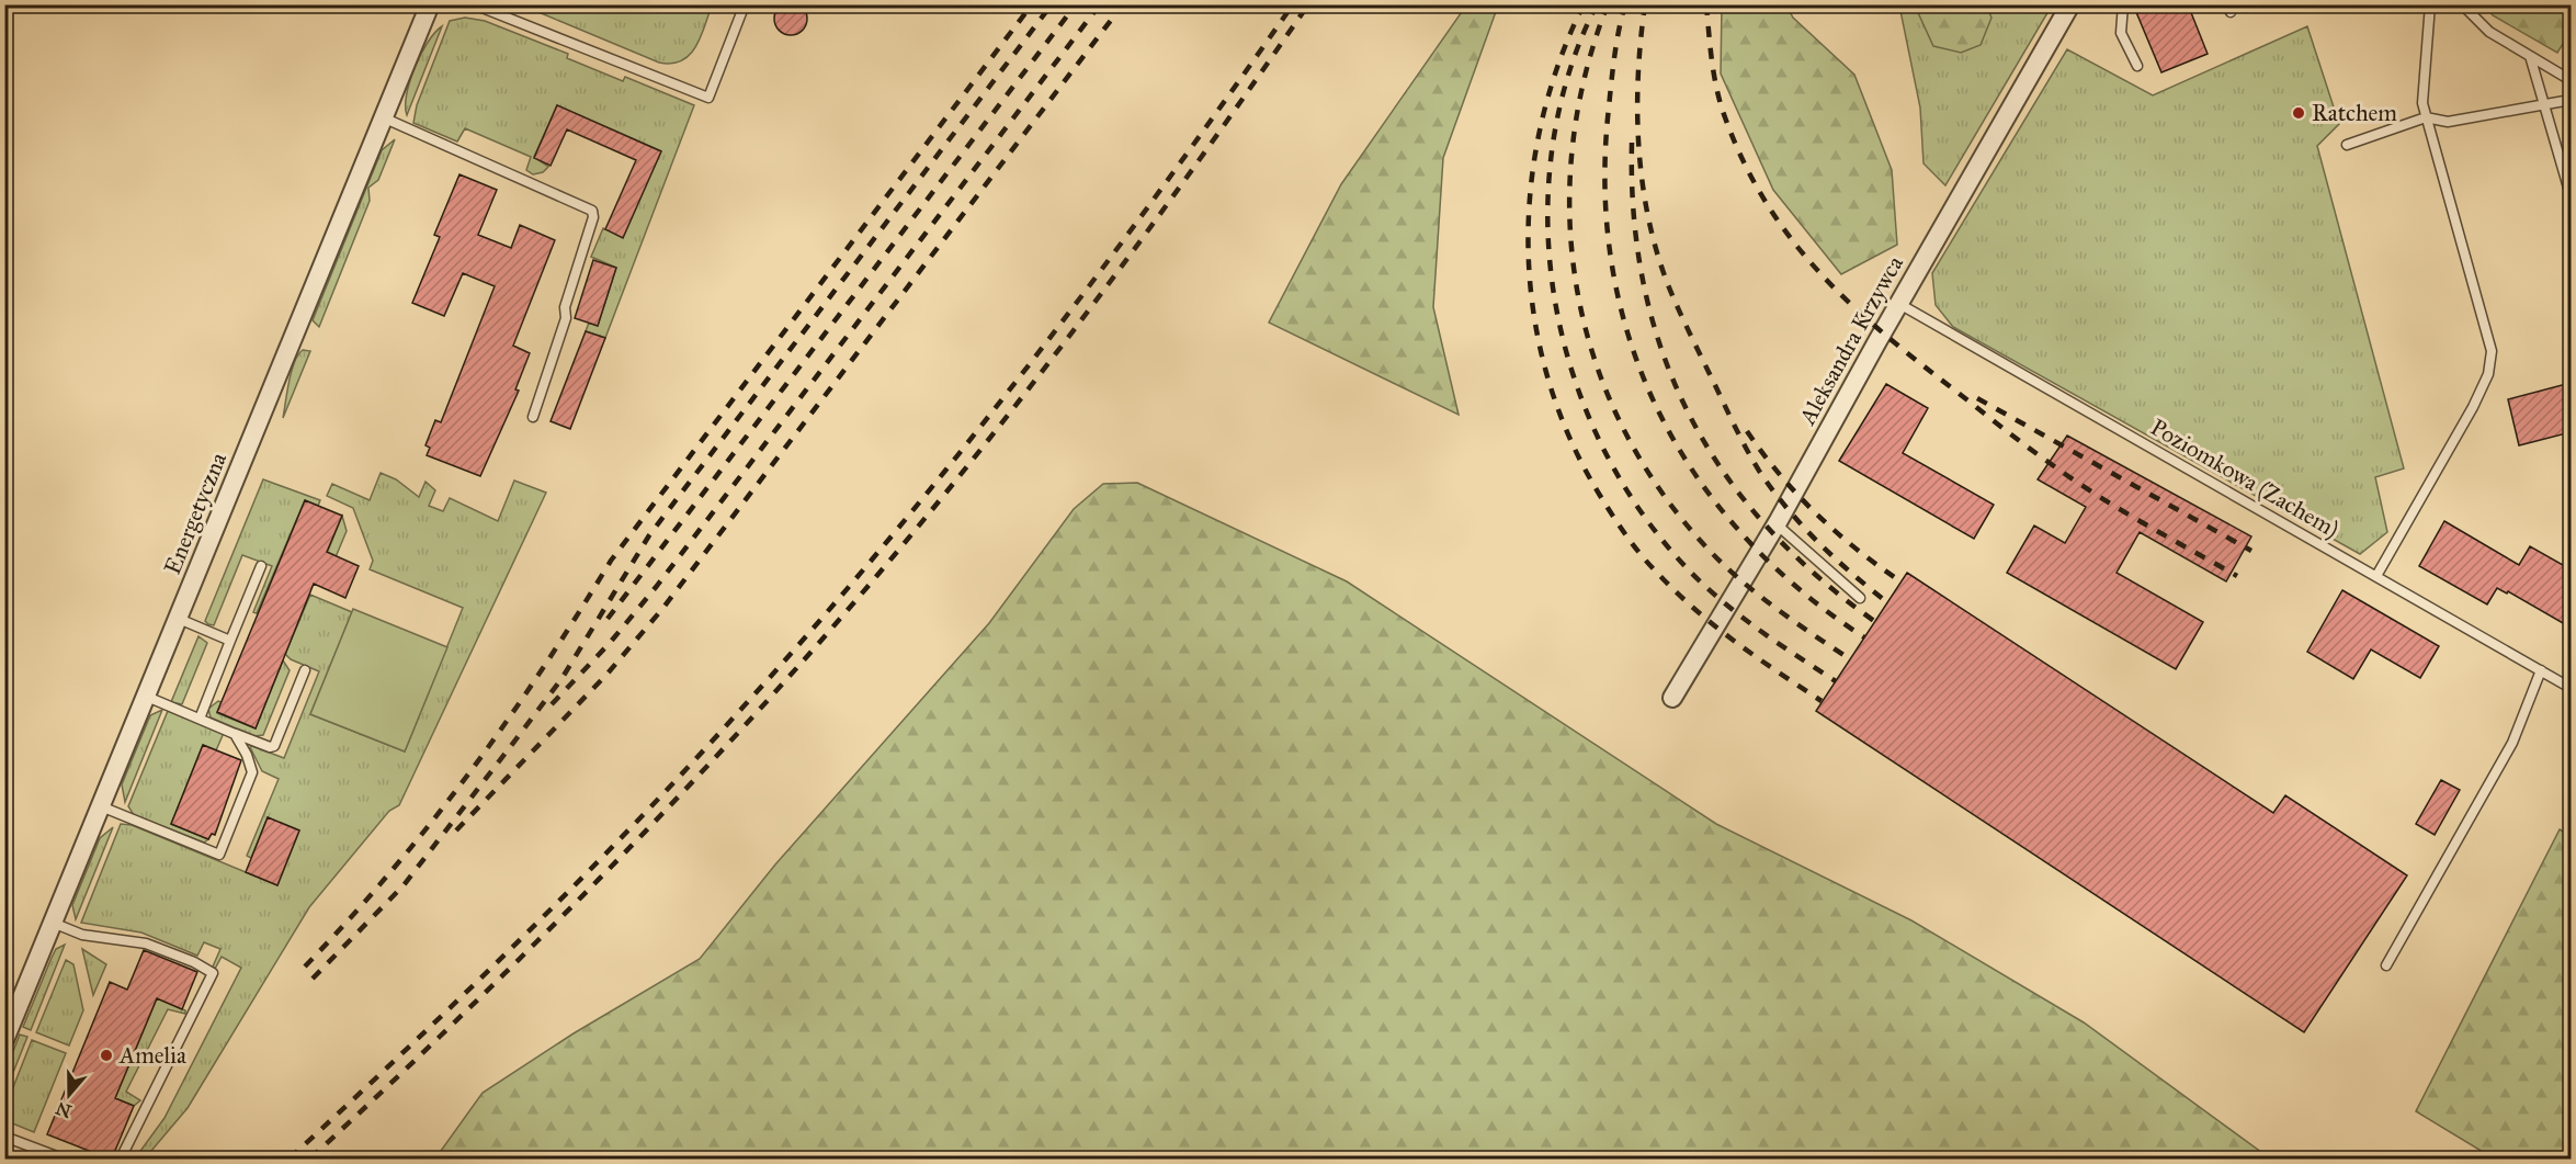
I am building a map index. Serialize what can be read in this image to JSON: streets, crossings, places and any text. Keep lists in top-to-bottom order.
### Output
{
  "streets": {
    "street": ["Aleksandra Krzywca", "Energetyczna"],
    "lane": ["Poziomkowa (Zachem)"]
  },
  "crossings": [
    ["Aleksandra Krzywca", "Poziomkowa (Zachem)"]
  ],
  "places": ["Ratchem", "Amelia"],
  "north": "bottom"
}
